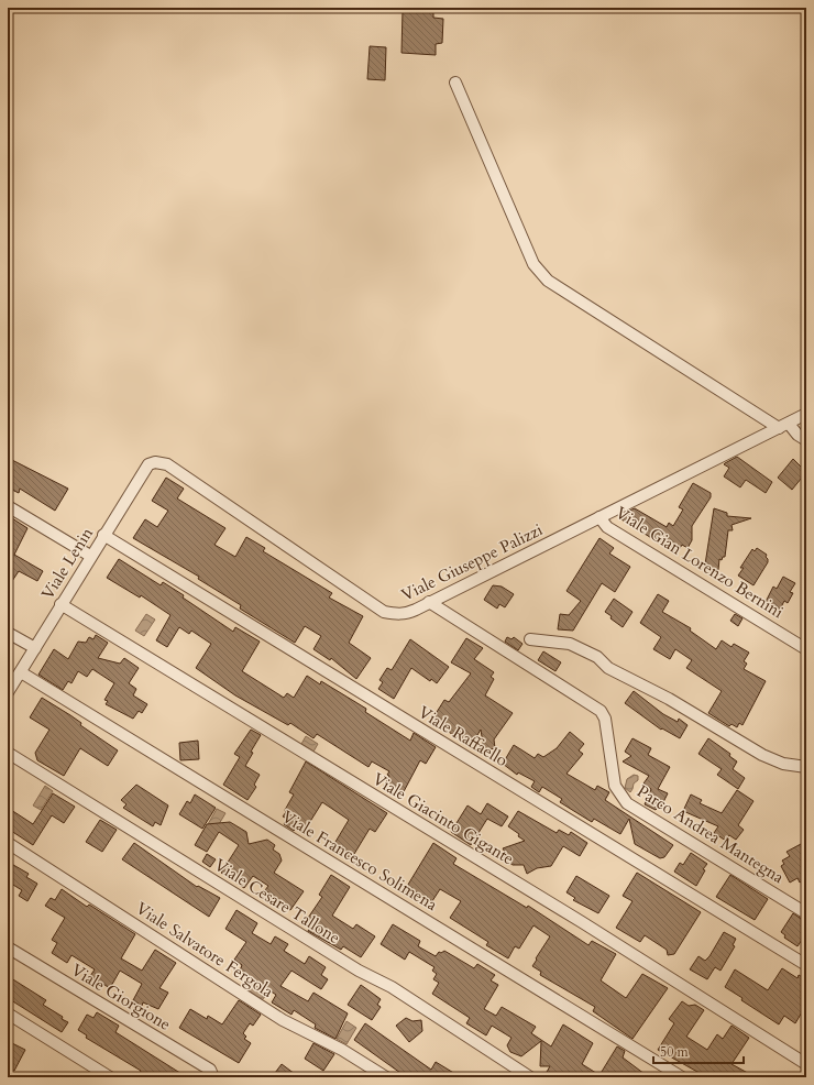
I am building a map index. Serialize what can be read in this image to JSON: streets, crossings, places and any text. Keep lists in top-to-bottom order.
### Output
{
  "streets": {
    "street": [
      "Viale Giuseppe Palizzi",
      "Viale Gian Lorenzo Bernini",
      "Viale Lenin",
      "Viale Raffaello",
      "Viale Giacinto Gigante",
      "Parco Andrea Mantegna",
      "Viale Francesco Solimena",
      "Viale Cesare Tallone",
      "Viale Salvatore Fergola",
      "Viale Giorgione"
    ]
  },
  "crossings": [
    ["Viale Giuseppe Palizzi", "Viale Gian Lorenzo Bernini"],
    ["Viale Giuseppe Palizzi", "Viale Lenin"],
    ["Viale Giuseppe Palizzi", "Parco Andrea Mantegna"],
    ["Viale Lenin", "Viale Raffaello"],
    ["Viale Lenin", "Viale Giacinto Gigante"],
    ["Viale Lenin", "Viale Francesco Solimena"]
  ],
  "scale_bar": "50 m"
}
